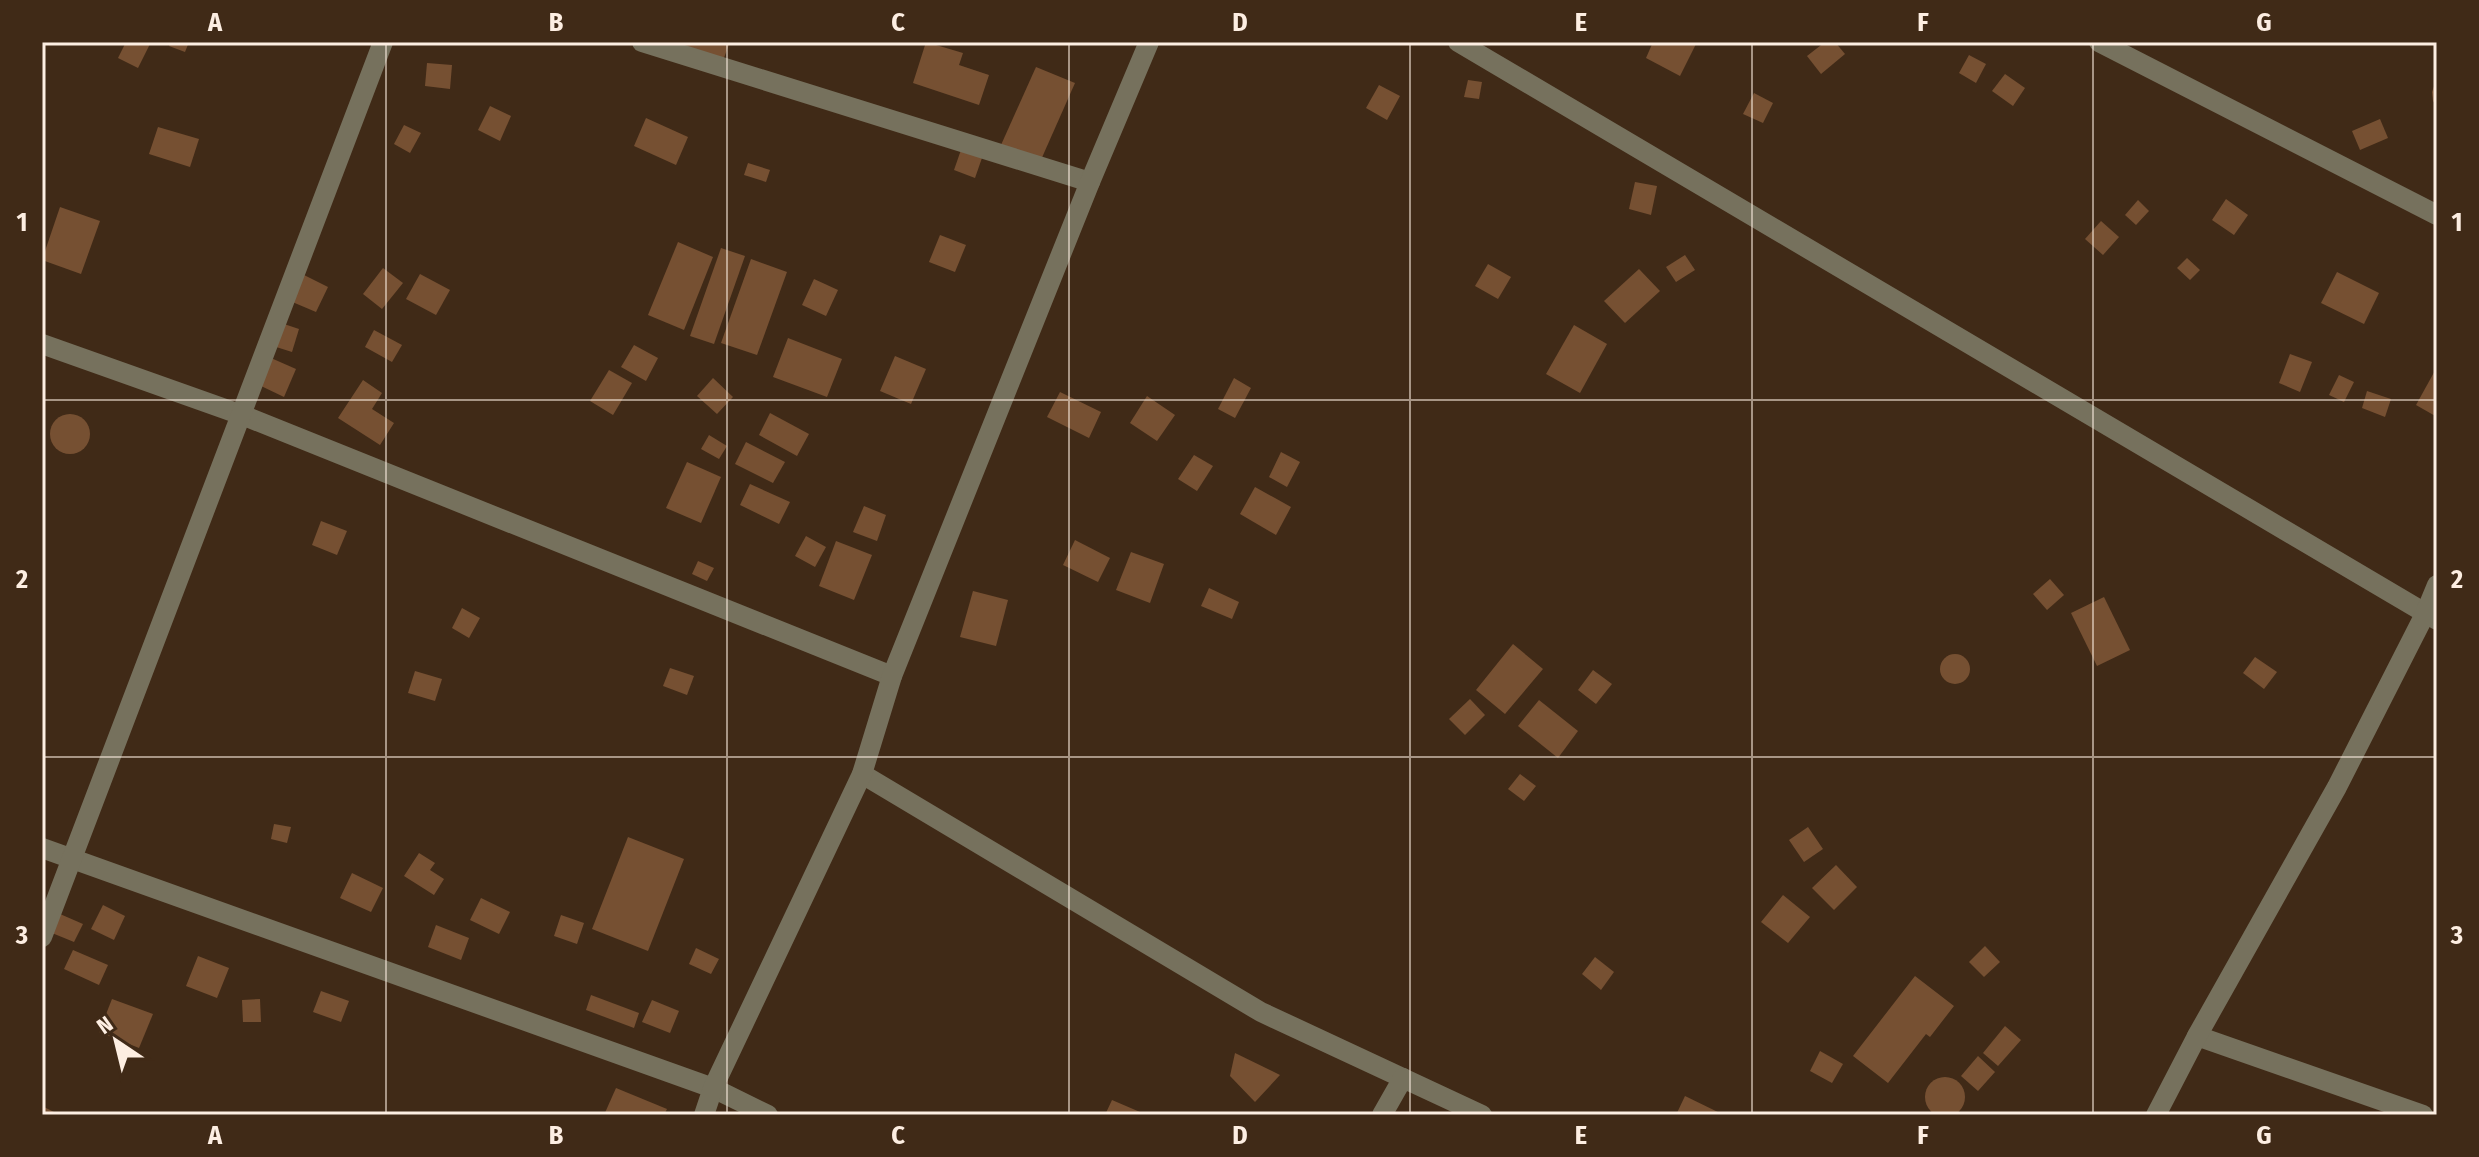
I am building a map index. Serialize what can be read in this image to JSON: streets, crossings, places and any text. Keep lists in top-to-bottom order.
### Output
{
  "north": "top left",
  "grid": {
    "columns": [
      "A",
      "B",
      "C",
      "D",
      "E",
      "F",
      "G"
    ],
    "rows": ["1", "2", "3"]
  }
}
